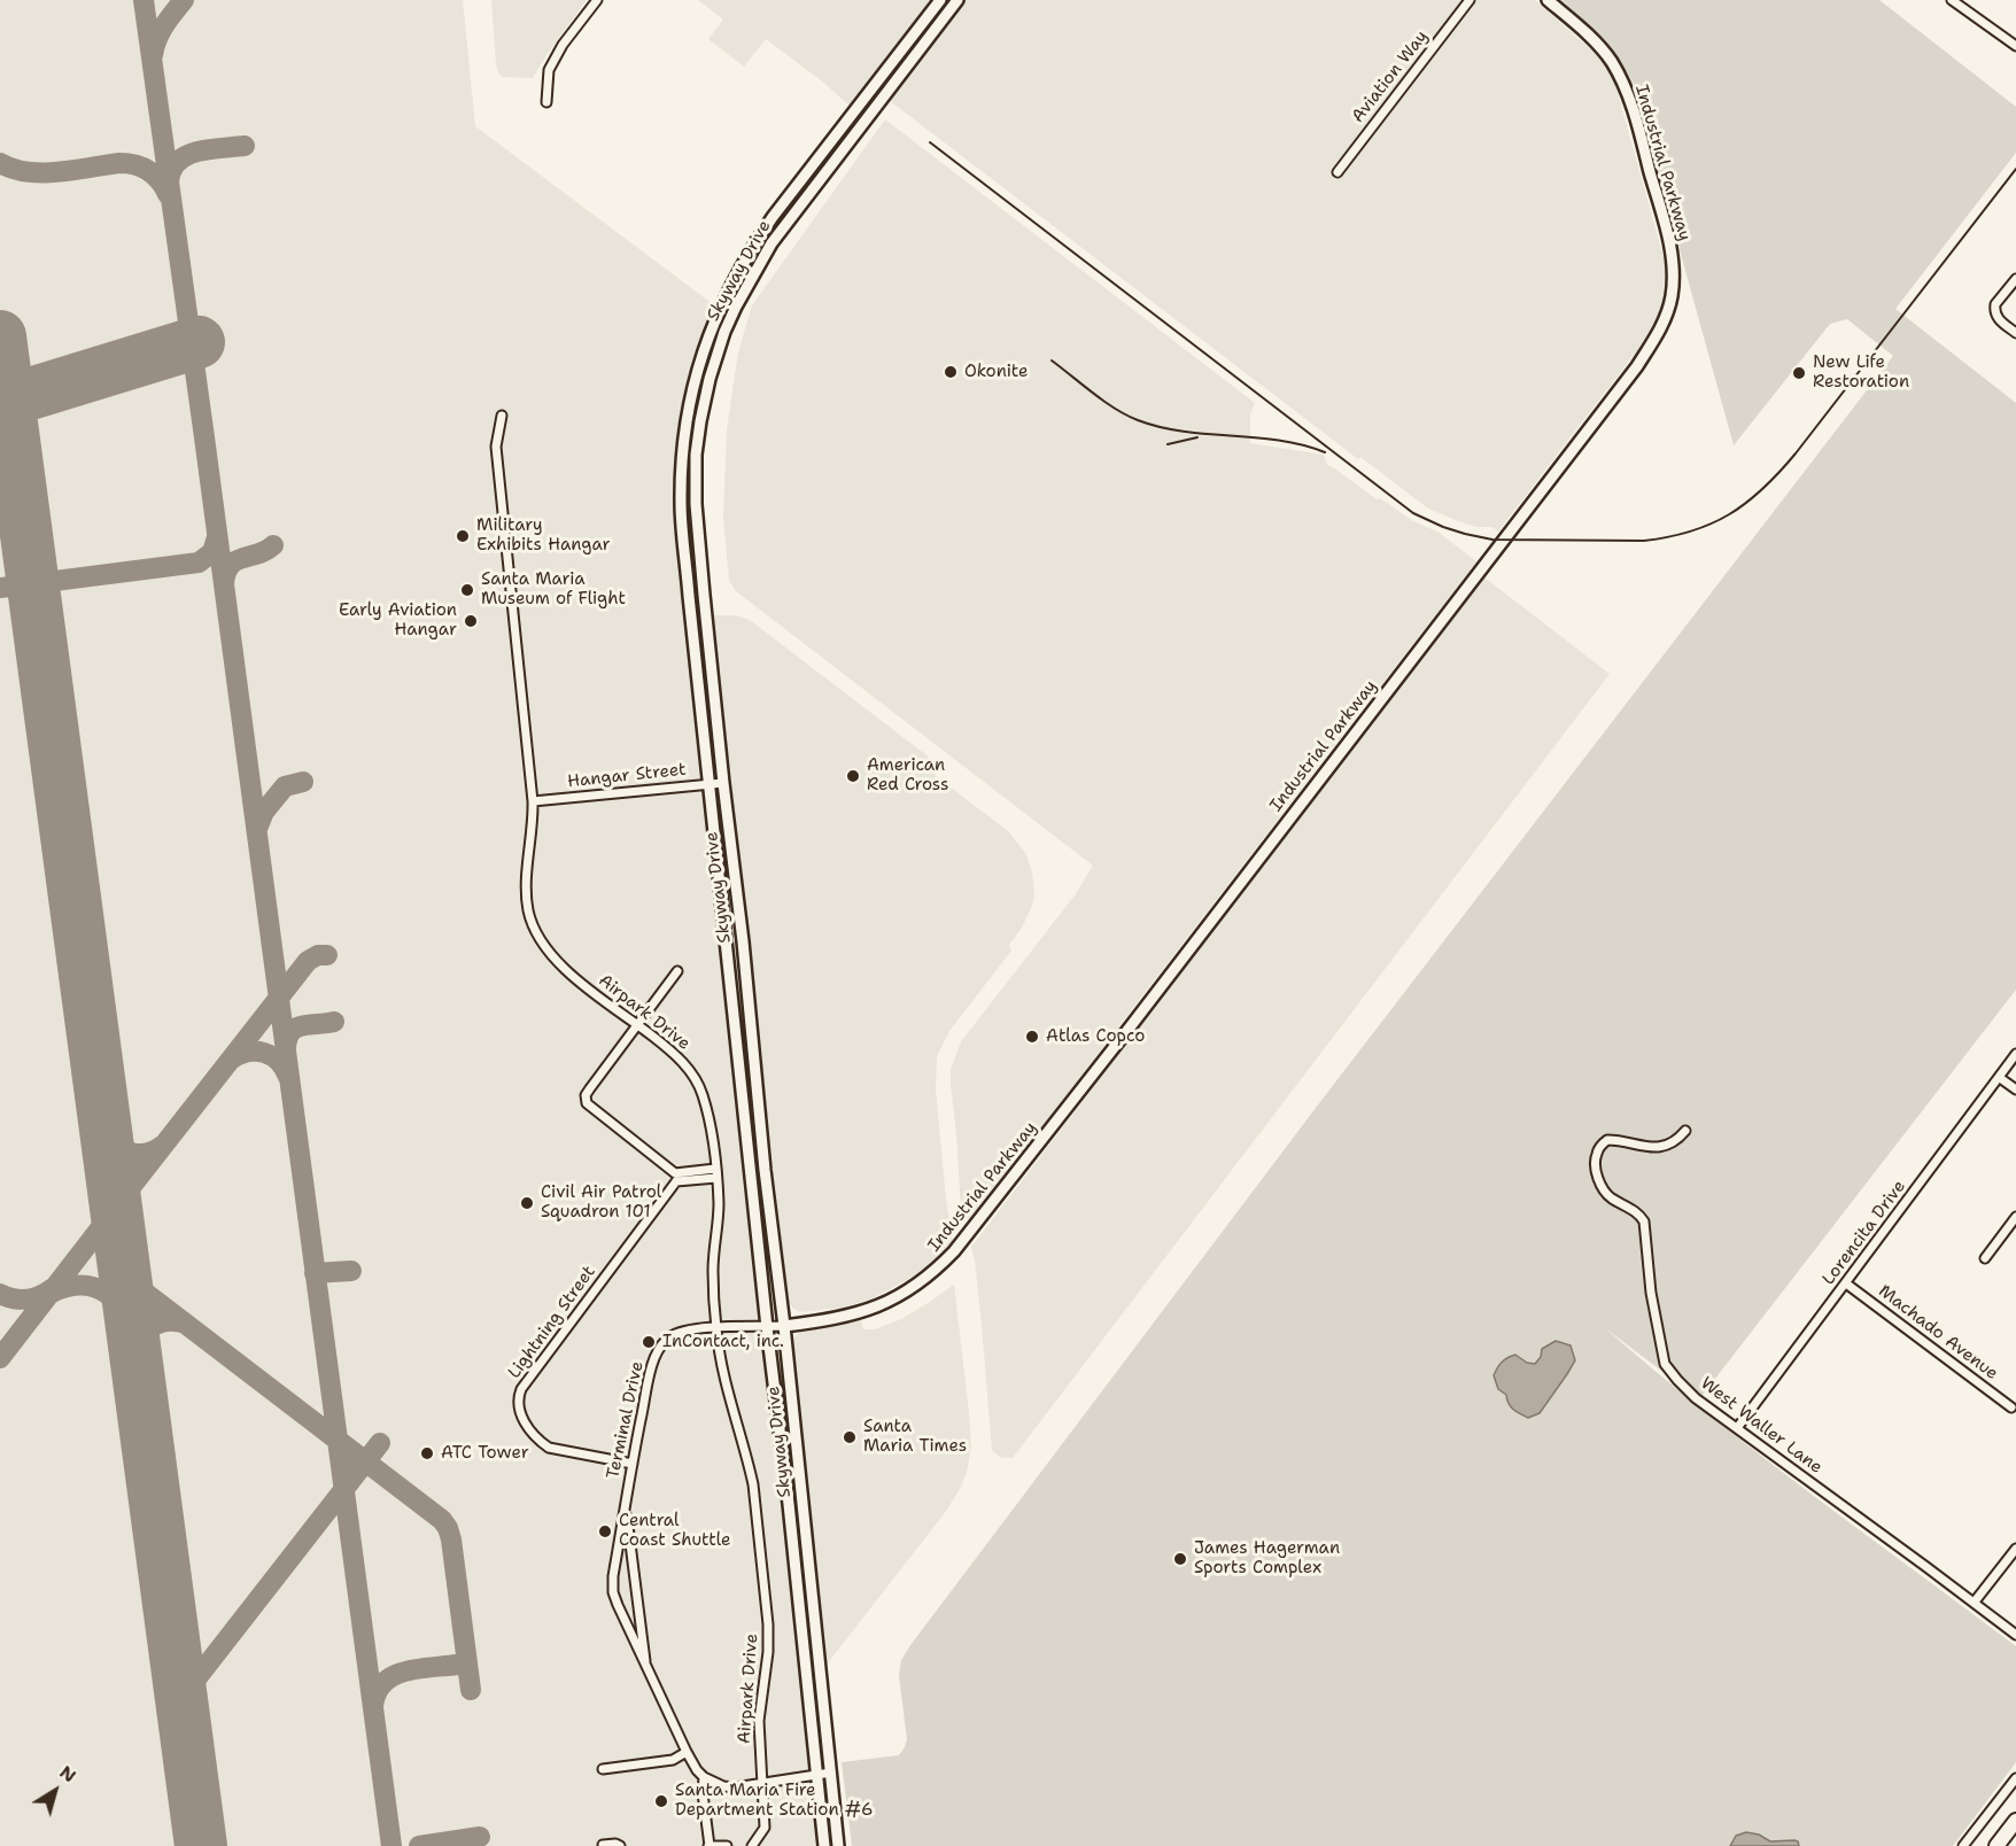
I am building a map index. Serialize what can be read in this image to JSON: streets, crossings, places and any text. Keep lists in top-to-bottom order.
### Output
{
  "streets": {
    "main road": ["Industrial Parkway", "Skyway Drive"],
    "street": [
      "Aviation Way",
      "Hangar Street",
      "Airpark Drive",
      "Lorencita Drive",
      "Lightning Street",
      "Machado Avenue",
      "Terminal Drive",
      "West Waller Lane"
    ]
  },
  "crossings": [
    ["Industrial Parkway", "Skyway Drive"],
    ["Industrial Parkway", "Terminal Drive"],
    ["Skyway Drive", "Hangar Street"],
    ["Skyway Drive", "Terminal Drive"],
    ["Hangar Street", "Airpark Drive"],
    ["Airpark Drive", "Terminal Drive"],
    ["Lorencita Drive", "Machado Avenue"],
    ["Lorencita Drive", "West Waller Lane"],
    ["Lightning Street", "Terminal Drive"]
  ],
  "places": [
    "Okonite",
    "New Life Restoration",
    "Military Exhibits Hangar",
    "Santa Maria Museum of Flight",
    "Early Aviation Hangar",
    "American Red Cross",
    "Atlas Copco",
    "Civil Air Patrol Squadron 101",
    "InContact, inc.",
    "Santa Maria Times",
    "ATC Tower",
    "Central Coast Shuttle",
    "James Hagerman Sports Complex",
    "Santa Maria Fire Department Station #6"
  ],
  "north": "top right"
}
